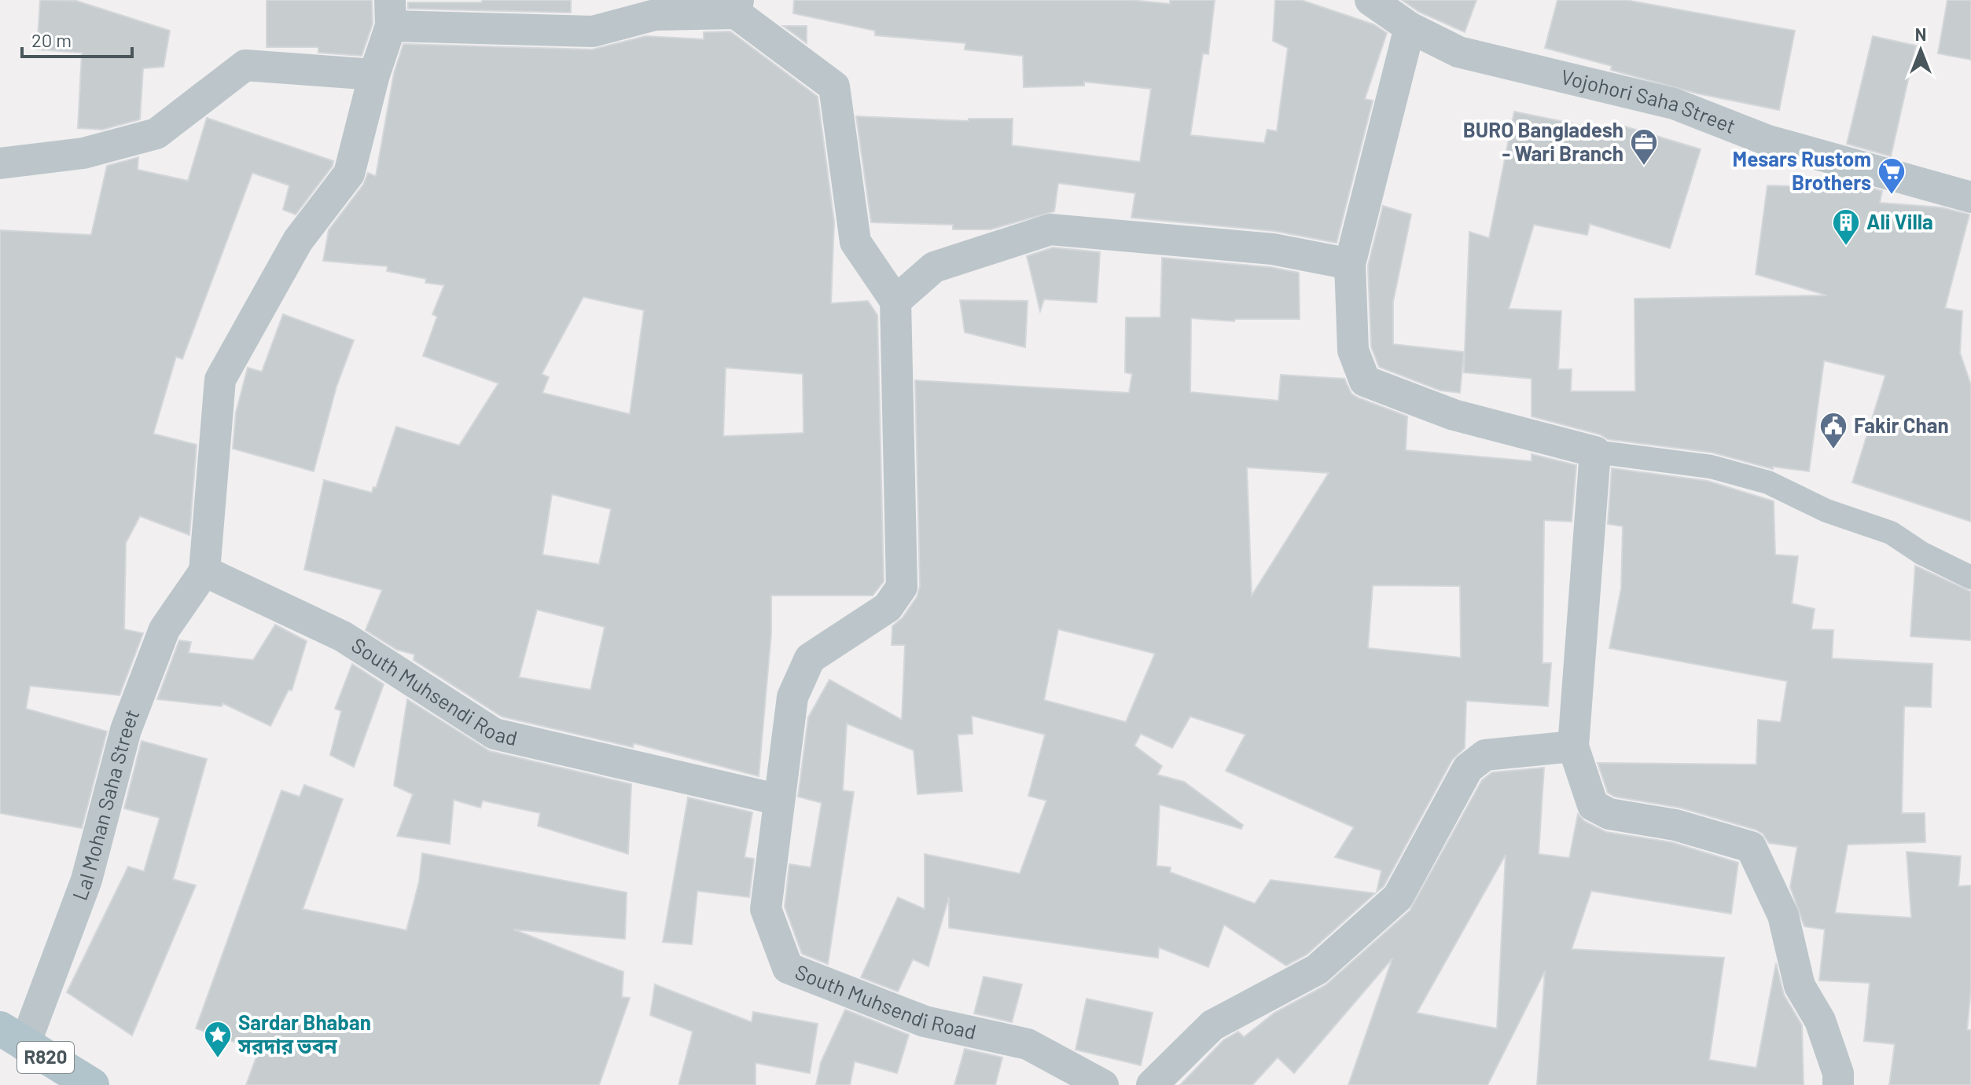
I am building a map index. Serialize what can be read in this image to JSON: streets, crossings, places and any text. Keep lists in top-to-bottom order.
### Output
{
  "streets": {
    "main road": ["R820"],
    "street": ["Vojohori Saha Street", "South Muhsendi Road", "Lal Mohan Saha Street"]
  },
  "crossings": [
    ["South Muhsendi Road", "Lal Mohan Saha Street"],
    ["Lal Mohan Saha Street", "R820"]
  ],
  "places": {
    "office": ["BURO Bangladesh - Wari Branch"],
    "supermarket": ["Mesars Rustom Brothers"],
    "building": ["Ali Villa"],
    "public building": ["Fakir Chan"],
    "place": ["Sardar Bhaban সরদার ভবন"]
  },
  "scale_bar": "20 m",
  "north": "top"
}
